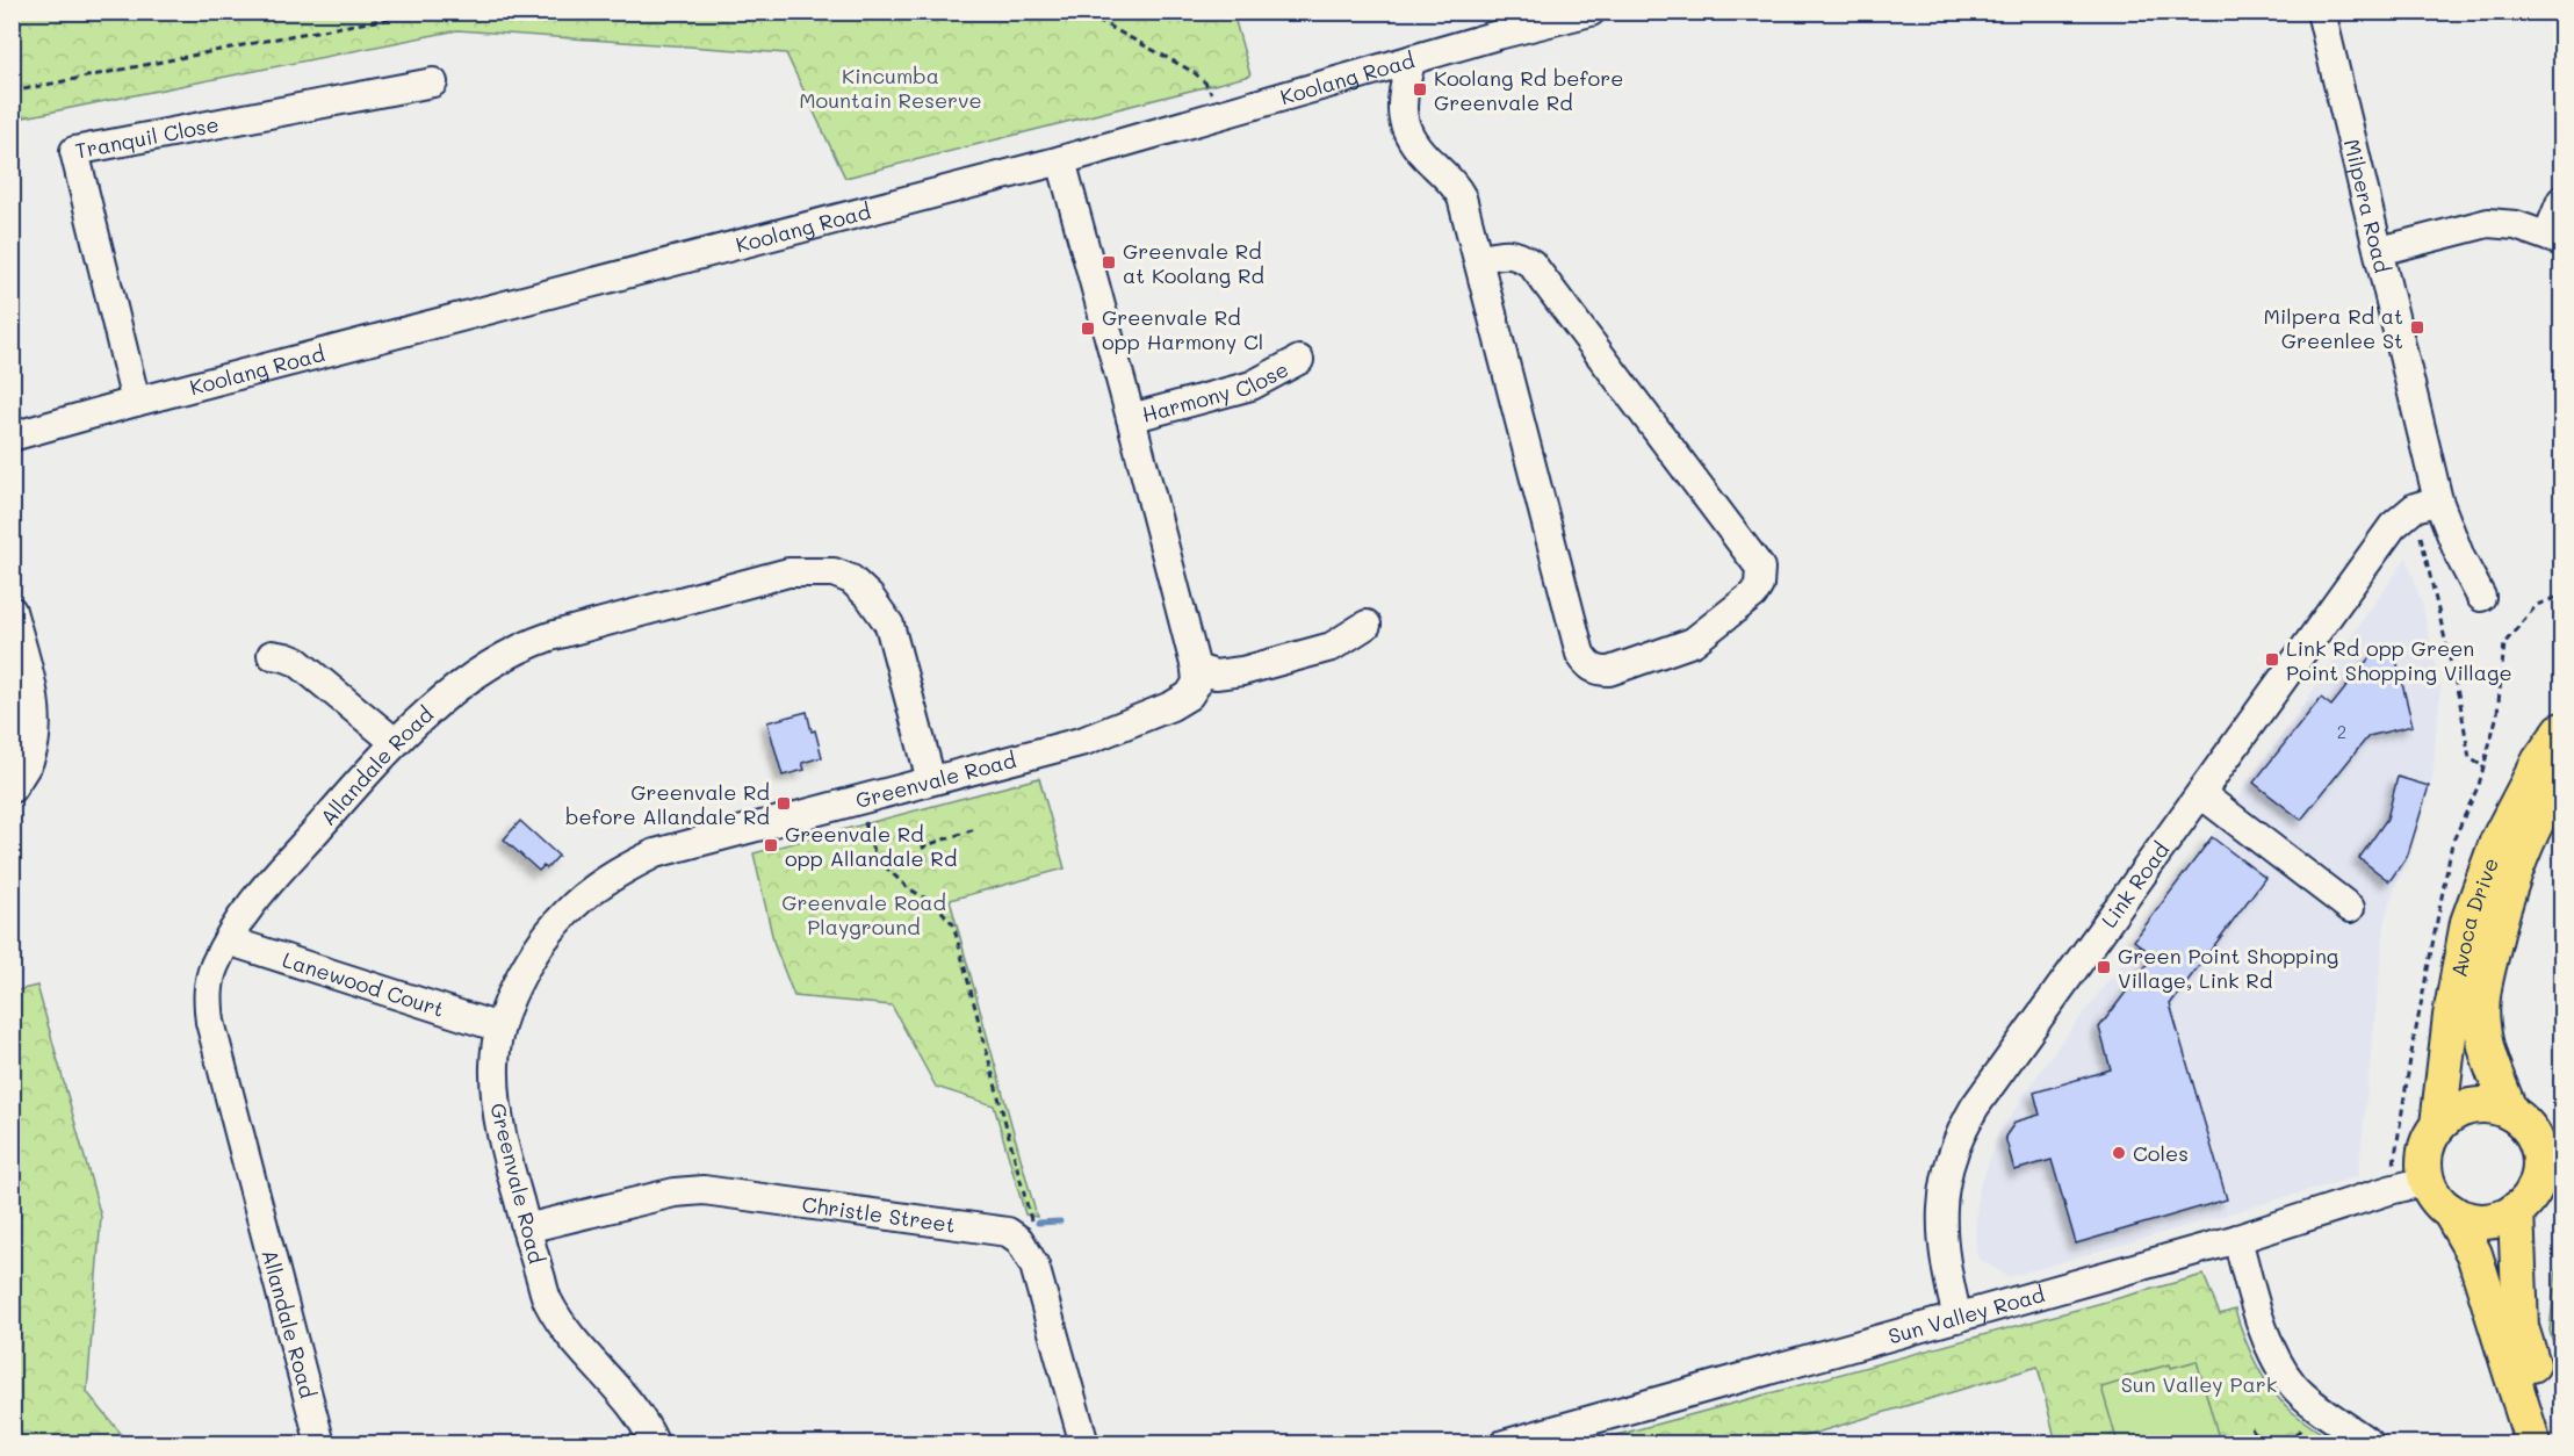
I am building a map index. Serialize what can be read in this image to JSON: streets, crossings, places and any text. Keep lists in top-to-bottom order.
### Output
{
  "streets": {
    "main road": ["Avoca Drive"],
    "street": [
      "Koolang Road",
      "Tranquil Close",
      "Milpera Road",
      "Harmony Close",
      "Allandale Road",
      "Greenvale Road",
      "Link Road",
      "Lanewood Court",
      "Christle Street",
      "Sun Valley Road"
    ]
  },
  "crossings": [
    ["Koolang Road", "Tranquil Close"],
    ["Milpera Road", "Link Road"],
    ["Allandale Road", "Greenvale Road"],
    ["Allandale Road", "Lanewood Court"],
    ["Greenvale Road", "Lanewood Court"],
    ["Greenvale Road", "Christle Street"],
    ["Link Road", "Sun Valley Road"],
    ["Avoca Drive", "Sun Valley Road"]
  ],
  "parks": ["Kincumba Mountain Reserve", "Greenvale Road Playground", "Sun Valley Park"],
  "places": {
    "transit": [
      "Koolang Rd before Greenvale Rd",
      "Greenvale Rd at Koolang Rd",
      "Milpera Rd at Greenlee St",
      "Greenvale Rd opp Harmony Cl",
      "Link Rd opp Green Point Shopping Village",
      "Greenvale Rd before Allandale Rd",
      "Greenvale Rd opp Allandale Rd",
      "Green Point Shopping Village, Link Rd"
    ],
    "other": ["Coles"]
  },
  "house_numbers": ["2"]
}
